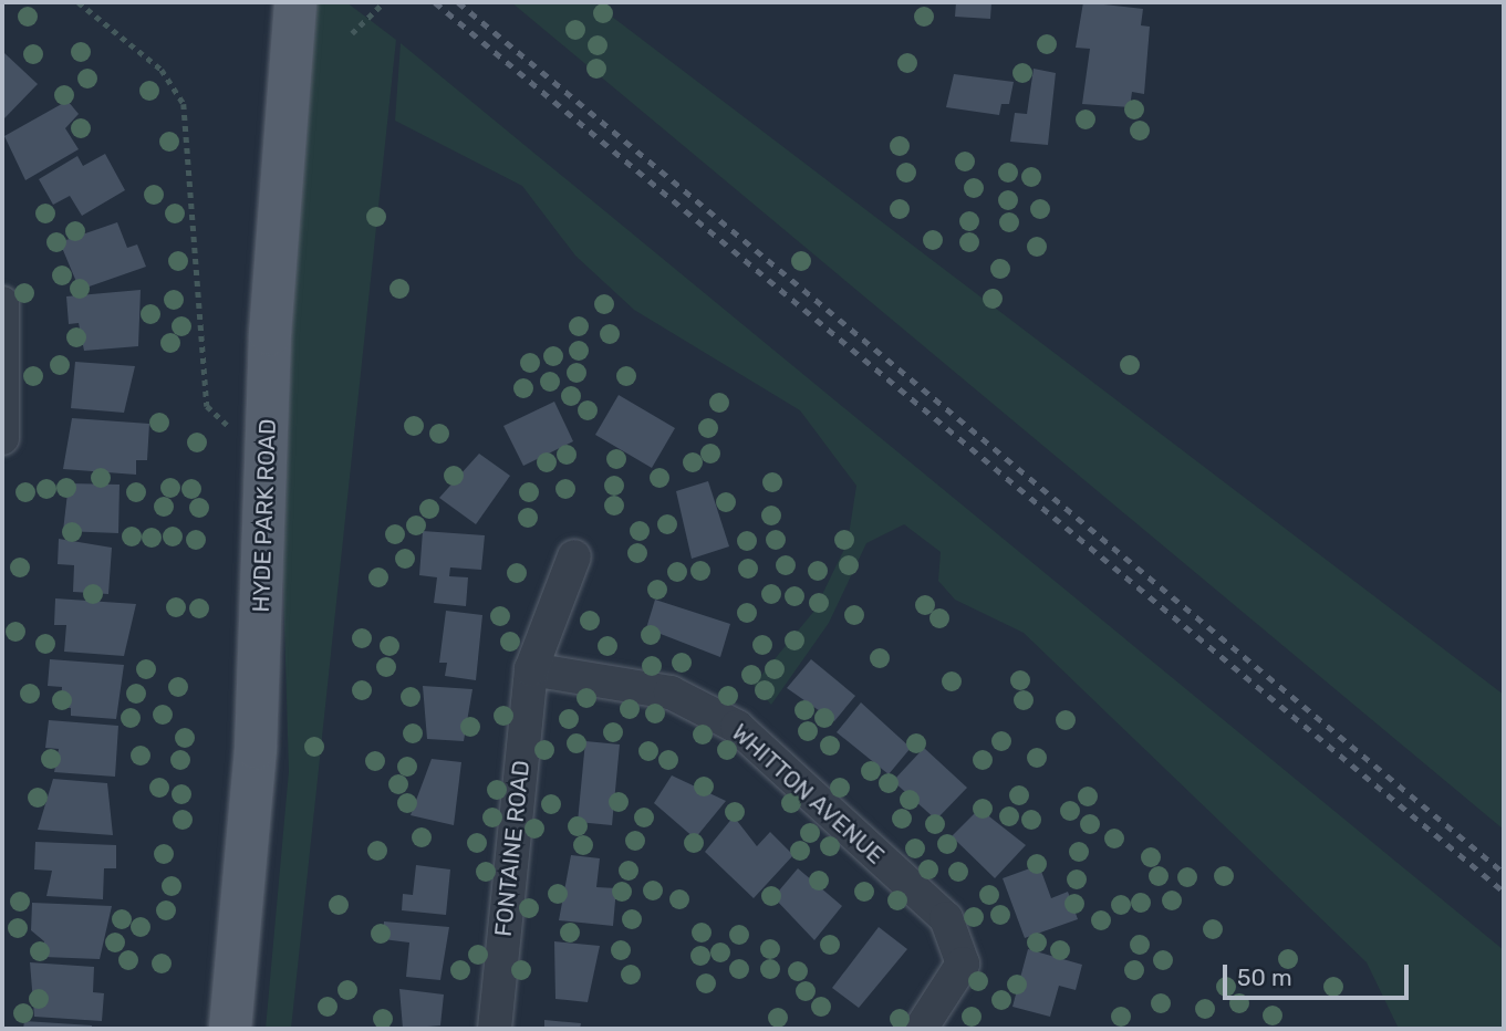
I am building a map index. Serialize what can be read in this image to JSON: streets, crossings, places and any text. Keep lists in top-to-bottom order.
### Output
{
  "streets": {
    "main road": ["HYDE PARK ROAD"],
    "street": ["WHITTON AVENUE", "FONTAINE ROAD"]
  },
  "crossings": [
    ["WHITTON AVENUE", "FONTAINE ROAD"]
  ],
  "scale_bar": "50 m"
}
